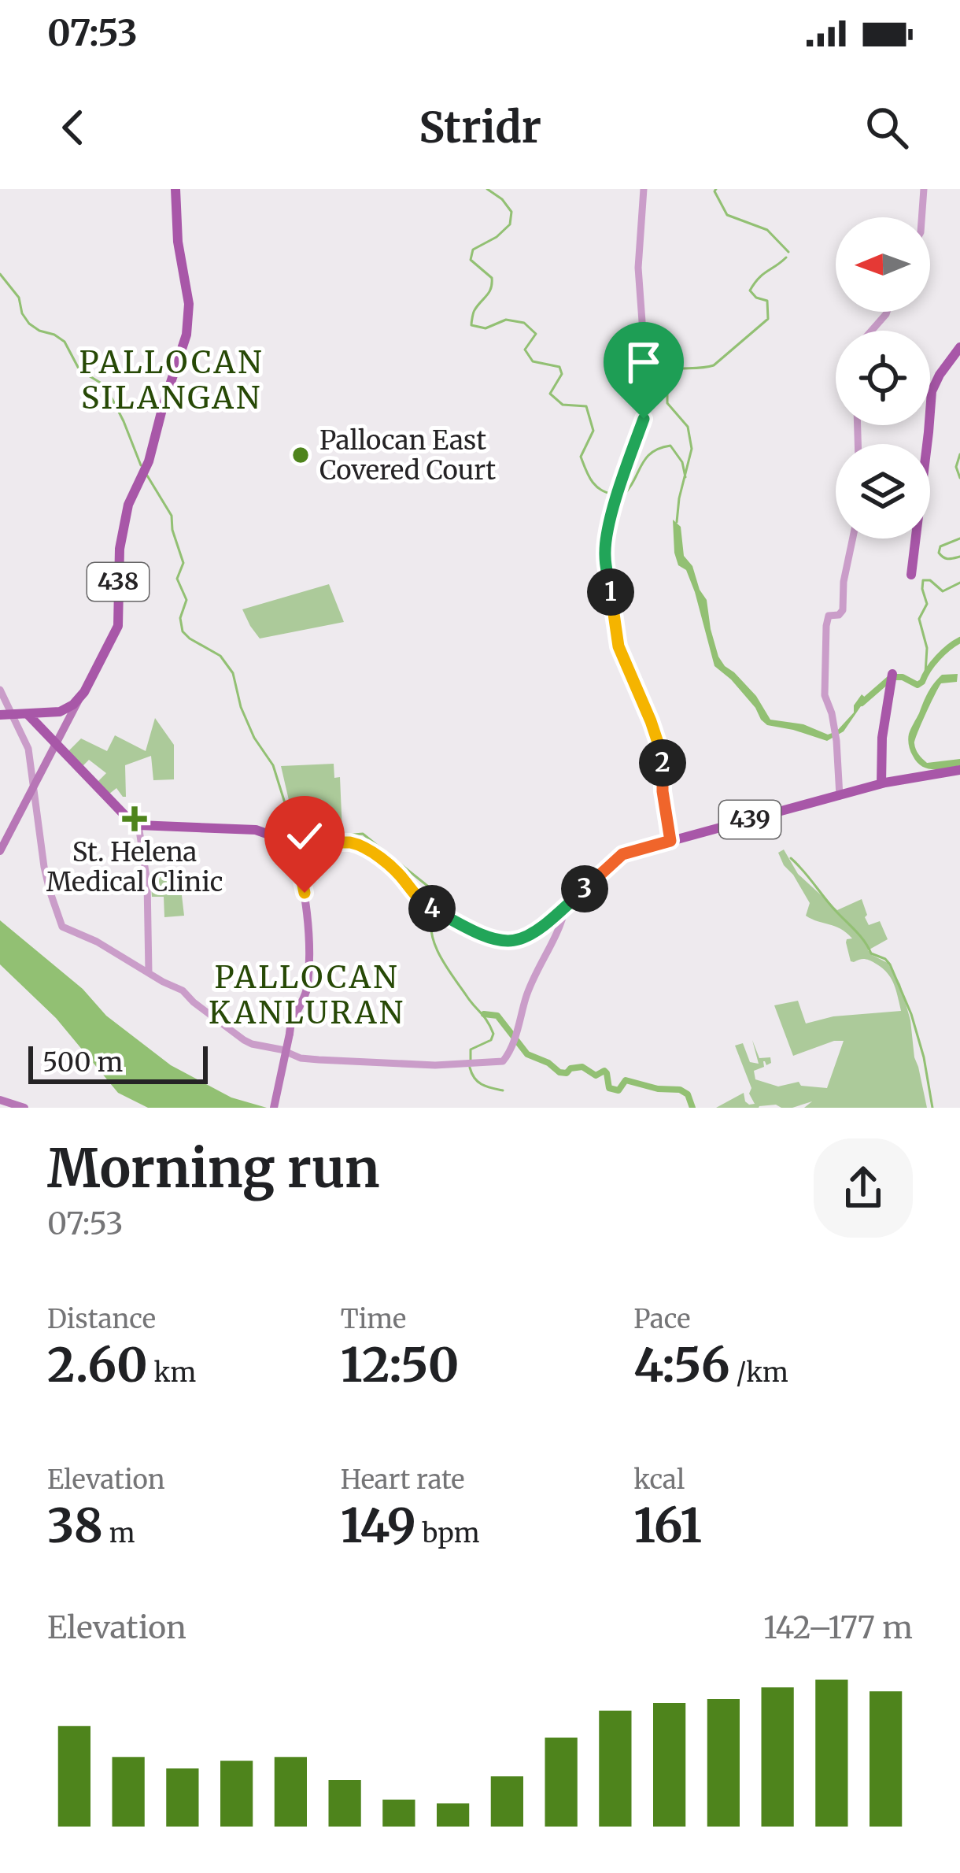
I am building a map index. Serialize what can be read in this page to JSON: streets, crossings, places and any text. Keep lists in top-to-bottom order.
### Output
{
  "streets": {
    "main road": ["438", "439"]
  },
  "districts": ["PALLOCAN SILANGAN", "PALLOCAN KANLURAN"],
  "places": {
    "other": ["Pallocan East Covered Court"],
    "health": ["St. Helena Medical Clinic"]
  },
  "scale_bar": "500 m",
  "north": "left",
  "page": {
    "status": "07:53",
    "header": "Stridr",
    "pins": [
      "1",
      "2",
      "3",
      "4"
    ],
    "scale": "500 m",
    "heading": ["Morning run", "07:53"],
    "stats": [
      ["Distance", "2.60 km"],
      ["Time", "12:50"],
      ["Pace", "4:56 /km"],
      ["Elevation", "38 m"],
      ["Heart rate", "149 bpm"],
      ["kcal", "161"]
    ],
    "chart": ["Elevation", "142–177 m"]
  }
}
